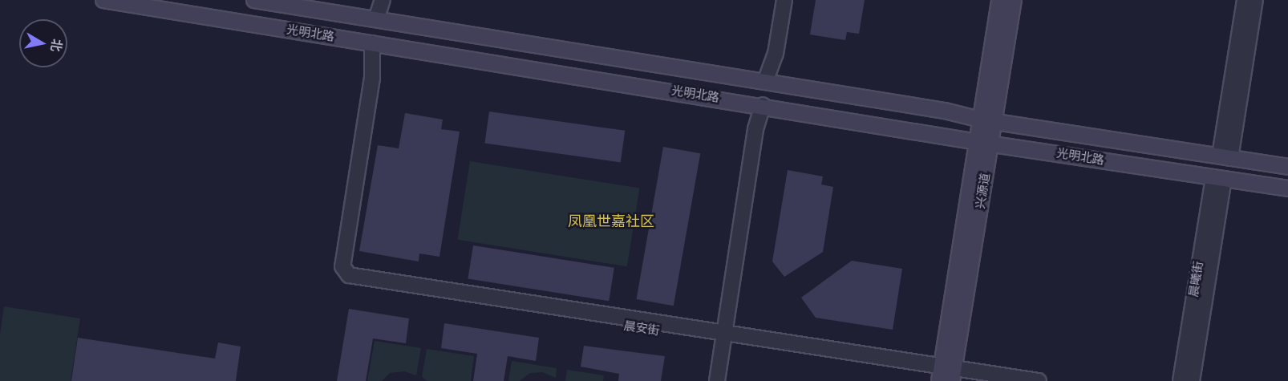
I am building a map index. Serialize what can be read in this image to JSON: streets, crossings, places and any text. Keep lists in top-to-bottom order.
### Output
{
  "streets": {
    "main road": ["光明北路", "兴源道"],
    "street": ["晨曦街", "晨安街"]
  },
  "crossings": [
    ["光明北路", "兴源道"],
    ["光明北路", "晨曦街"],
    ["光明北路", "晨安街"],
    ["兴源道", "晨安街"]
  ],
  "districts": ["凤凰世嘉社区"],
  "north": "right"
}
